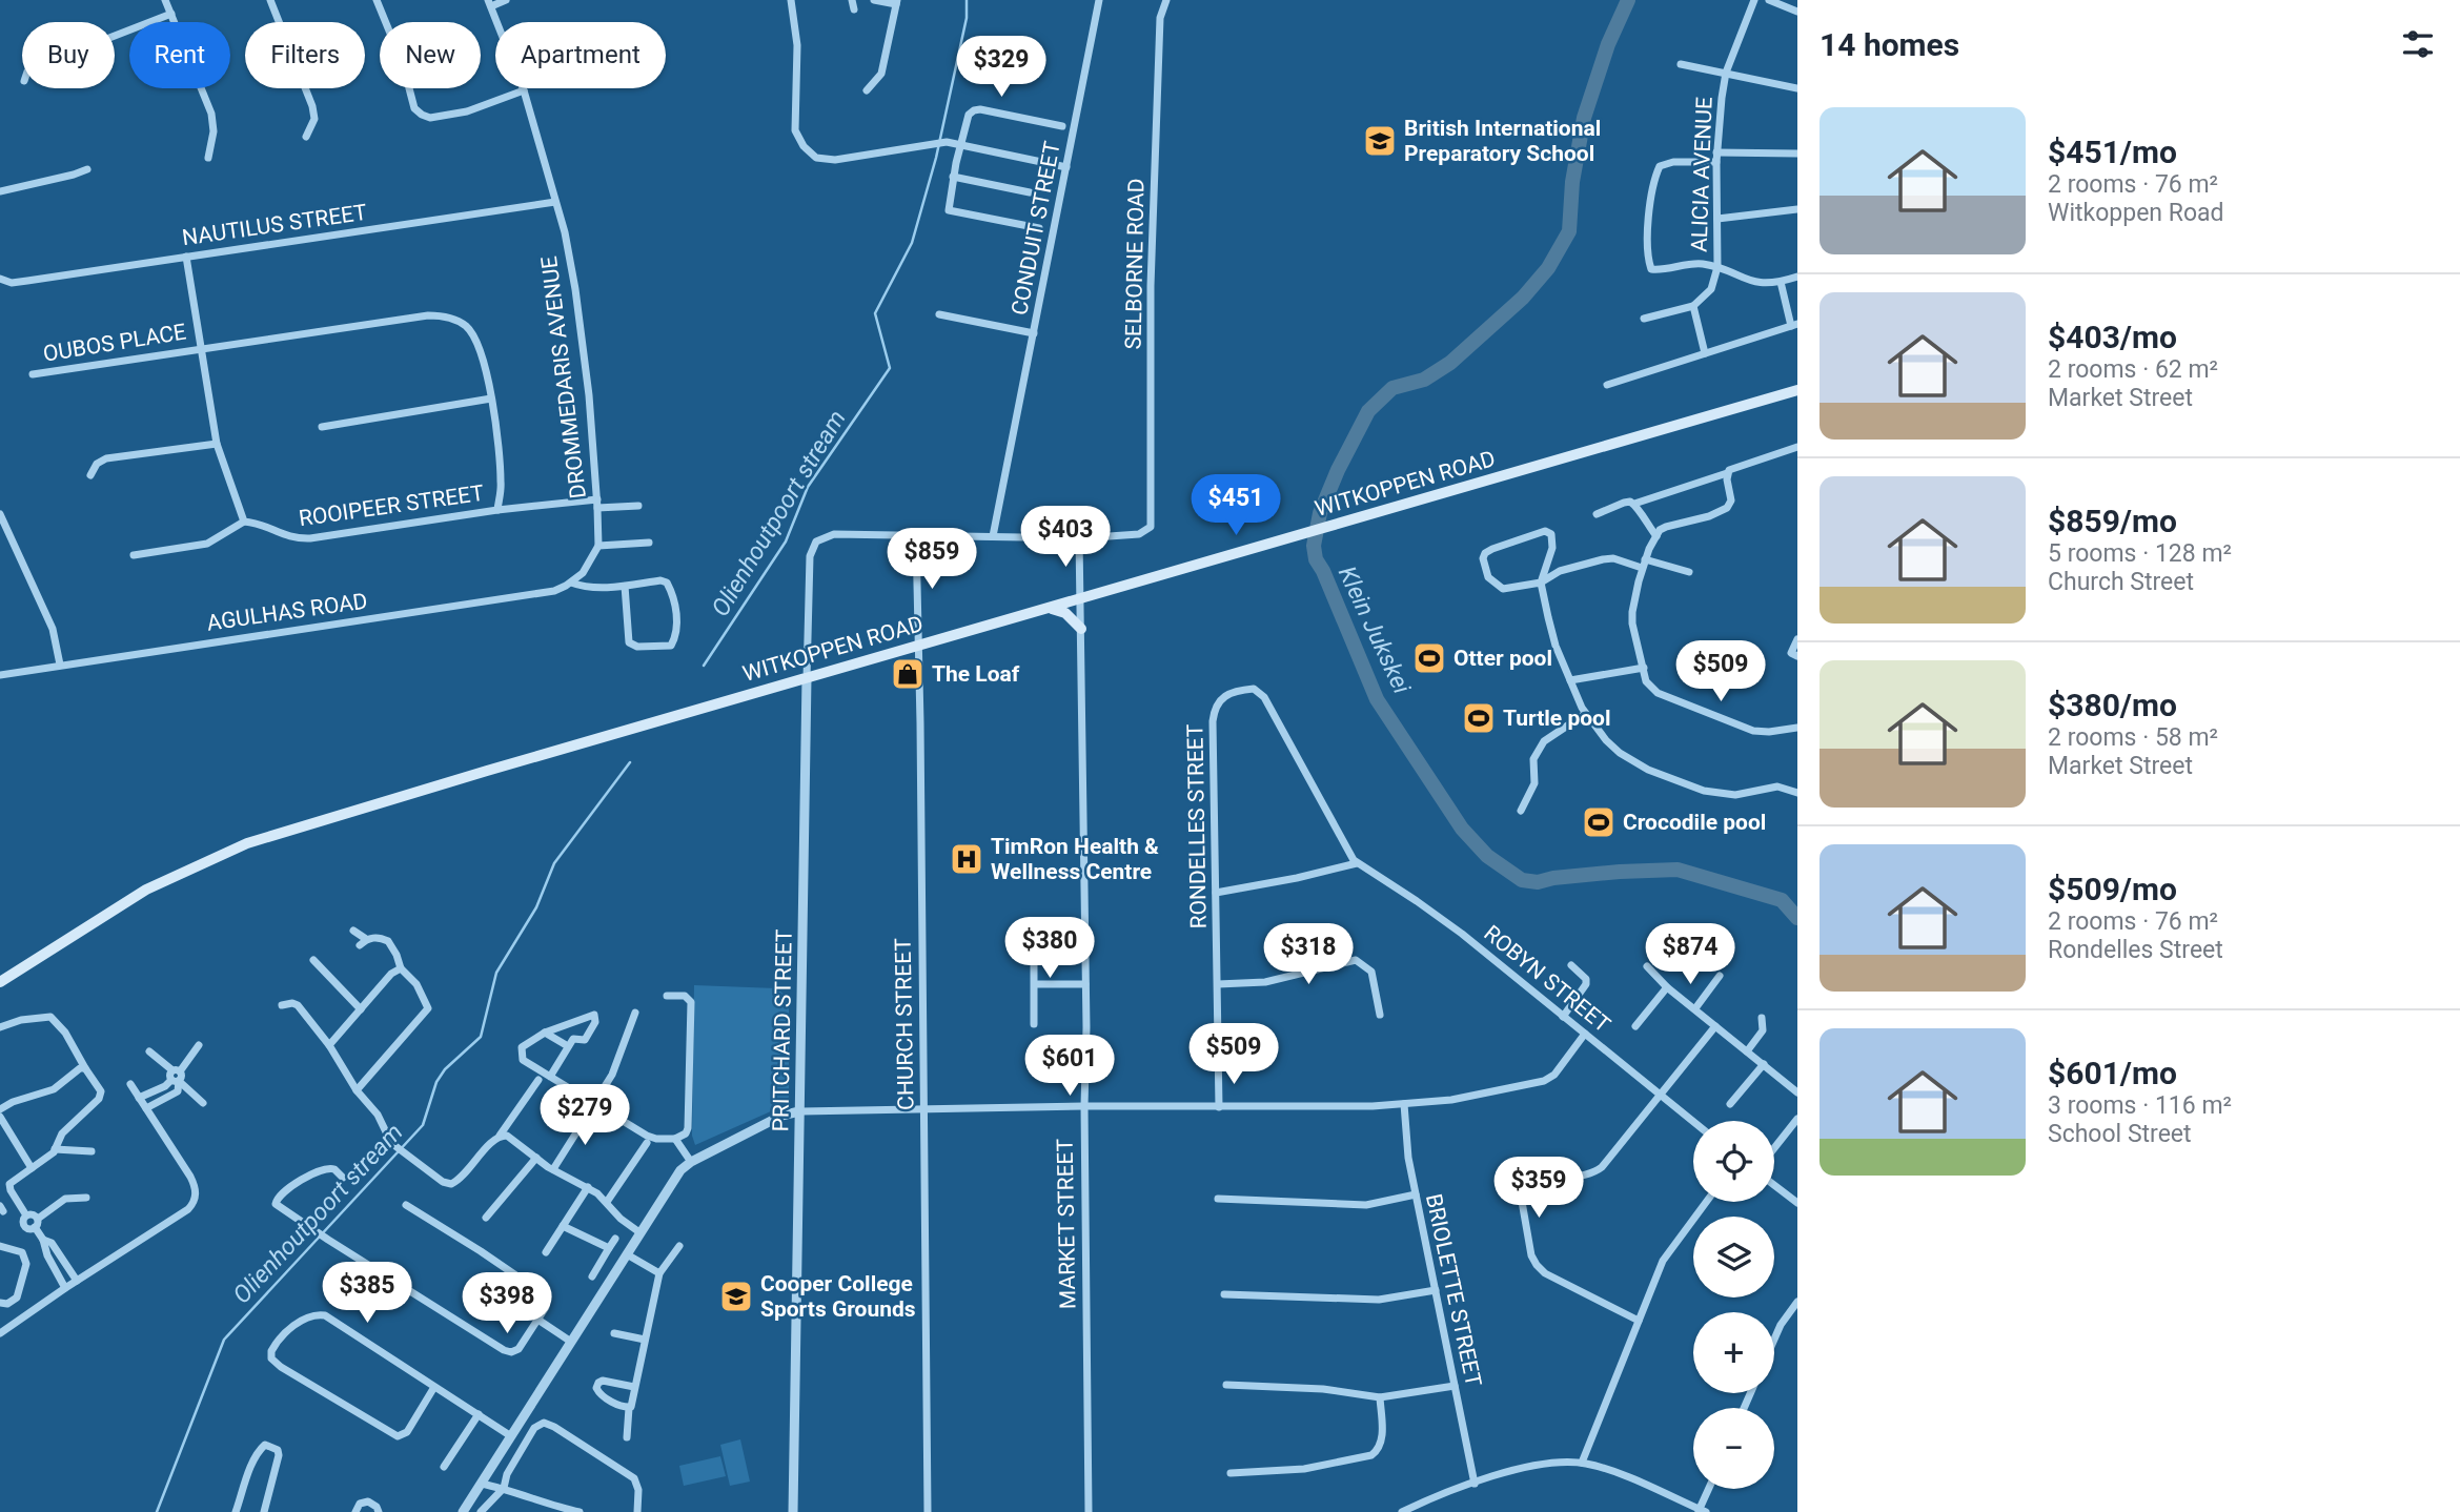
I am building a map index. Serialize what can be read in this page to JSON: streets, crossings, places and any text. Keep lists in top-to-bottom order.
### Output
{
  "streets": {
    "main road": ["WITKOPPEN ROAD"],
    "street": [
      "ALICIA AVENUE",
      "NAUTILUS STREET",
      "CONDUIT STREET",
      "SELBORNE ROAD",
      "OUBOS PLACE",
      "DROMMEDARIS AVENUE",
      "ROOIPEER STREET",
      "AGULHAS ROAD",
      "RONDELLES STREET",
      "ROBYN STREET",
      "CHURCH STREET",
      "PRITCHARD STREET",
      "MARKET STREET",
      "BRIOLETTE STREET"
    ]
  },
  "crossings": [
    ["NAUTILUS STREET", "DROMMEDARIS AVENUE"],
    ["SELBORNE ROAD", "MARKET STREET"],
    ["OUBOS PLACE", "ROOIPEER STREET"],
    ["DROMMEDARIS AVENUE", "ROOIPEER STREET"],
    ["WITKOPPEN ROAD", "CHURCH STREET"],
    ["WITKOPPEN ROAD", "PRITCHARD STREET"],
    ["WITKOPPEN ROAD", "MARKET STREET"],
    ["RONDELLES STREET", "ROBYN STREET"],
    ["CHURCH STREET", "PRITCHARD STREET"]
  ],
  "water": ["Olienhoutpoort stream", "Klein Jukskei"],
  "places": {
    "school or university": ["British International Preparatory School", "Cooper College Sports Grounds"],
    "sports": ["Otter pool", "Turtle pool", "Crocodile pool"],
    "shop": ["The Loaf"],
    "hospital": ["TimRon Health & Wellness Centre"]
  },
  "page": {
    "heading": "14 homes",
    "chip": [
      "Buy",
      "Rent",
      "Filters",
      "New",
      "Apartment"
    ],
    "price": [
      "$329",
      "$451",
      "$403",
      "$859",
      "$509",
      "$380",
      "$318",
      "$874",
      "$509",
      "$601",
      "$279",
      "$359",
      "$385",
      "$398"
    ],
    "list": [
      {
        "name": "$451/mo",
        "note": "2 rooms · 76 m² · Witkoppen Road"
      },
      {
        "name": "$403/mo",
        "note": "2 rooms · 62 m² · Market Street"
      },
      {
        "name": "$859/mo",
        "note": "5 rooms · 128 m² · Church Street"
      },
      {
        "name": "$380/mo",
        "note": "2 rooms · 58 m² · Market Street"
      },
      {
        "name": "$509/mo",
        "note": "2 rooms · 76 m² · Rondelles Street"
      },
      {
        "name": "$601/mo",
        "note": "3 rooms · 116 m² · School Street"
      }
    ],
    "map_buttons": ["+", "−"]
  }
}
